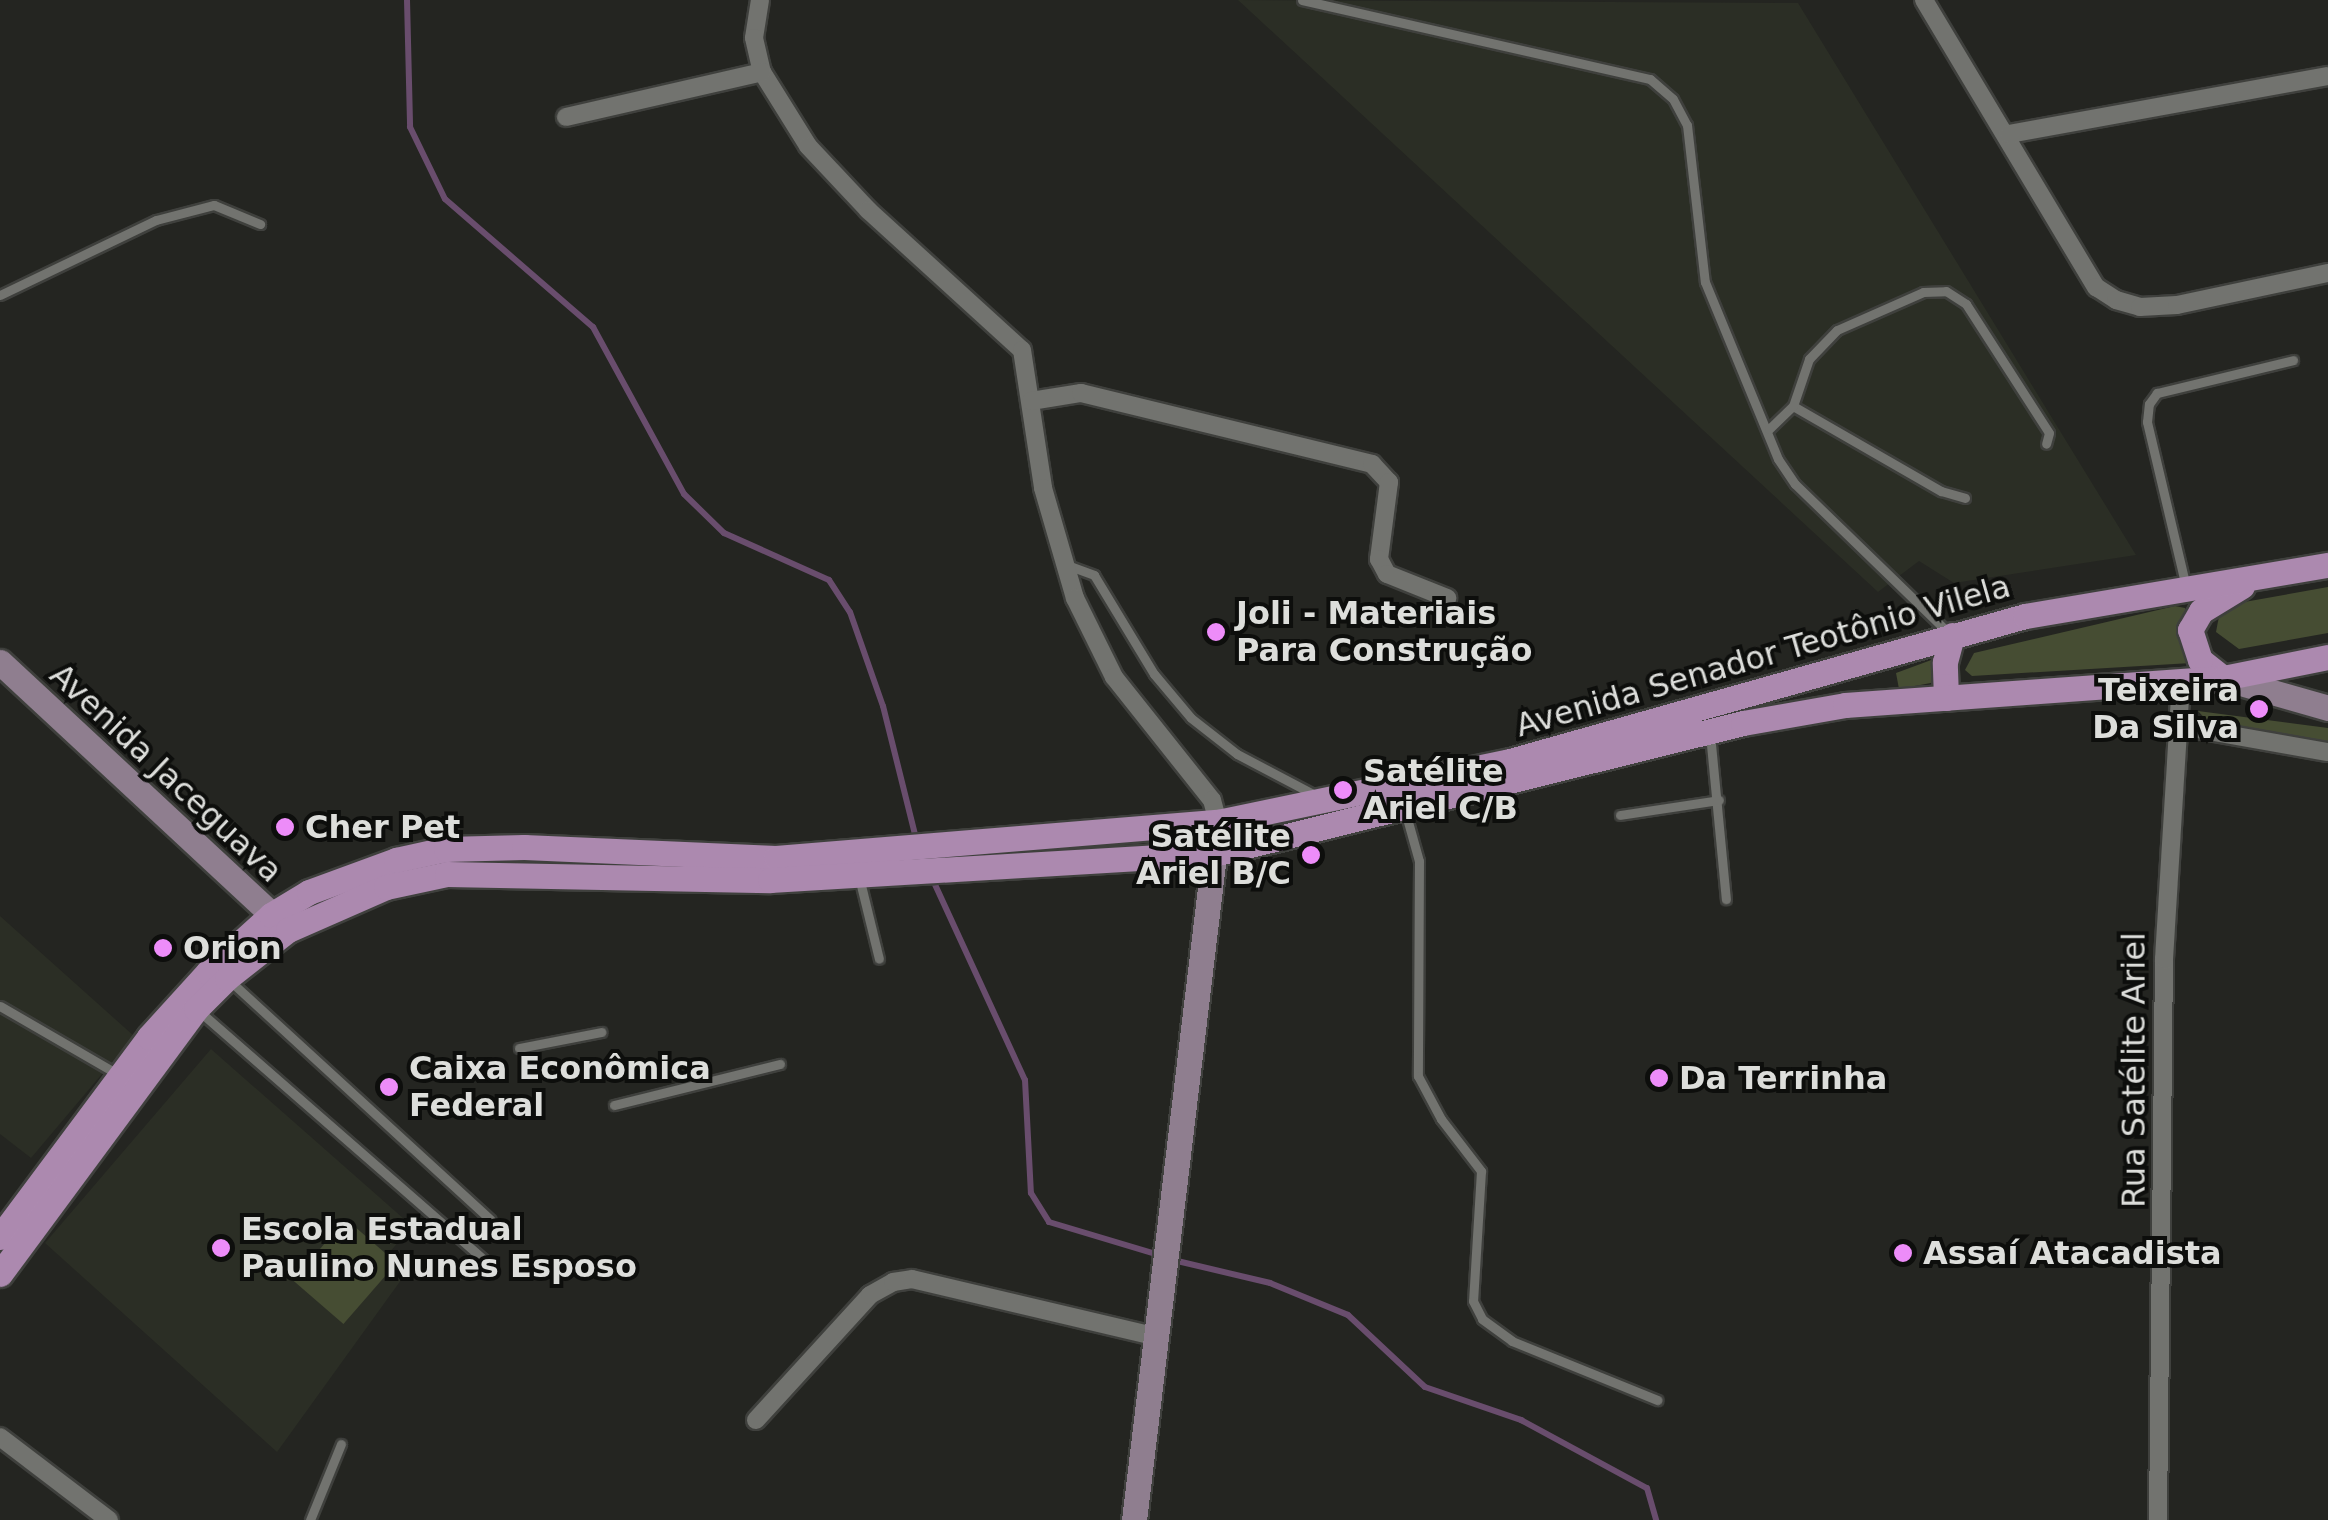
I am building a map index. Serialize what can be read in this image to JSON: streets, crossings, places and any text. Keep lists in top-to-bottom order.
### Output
{
  "streets": {
    "main road": ["Avenida Senador Teotônio Vilela", "Avenida Jaceguava"],
    "street": ["Rua Satélite Ariel"]
  },
  "crossings": [
    ["Avenida Senador Teotônio Vilela", "Rua Satélite Ariel"]
  ],
  "places": [
    "Joli - Materiais Para Construção",
    "Teixeira Da Silva",
    "Satélite Ariel C/B",
    "Cher Pet",
    "Satélite Ariel B/C",
    "Orion",
    "Da Terrinha",
    "Caixa Econômica Federal",
    "Escola Estadual Paulino Nunes Esposo",
    "Assaí Atacadista"
  ]
}
